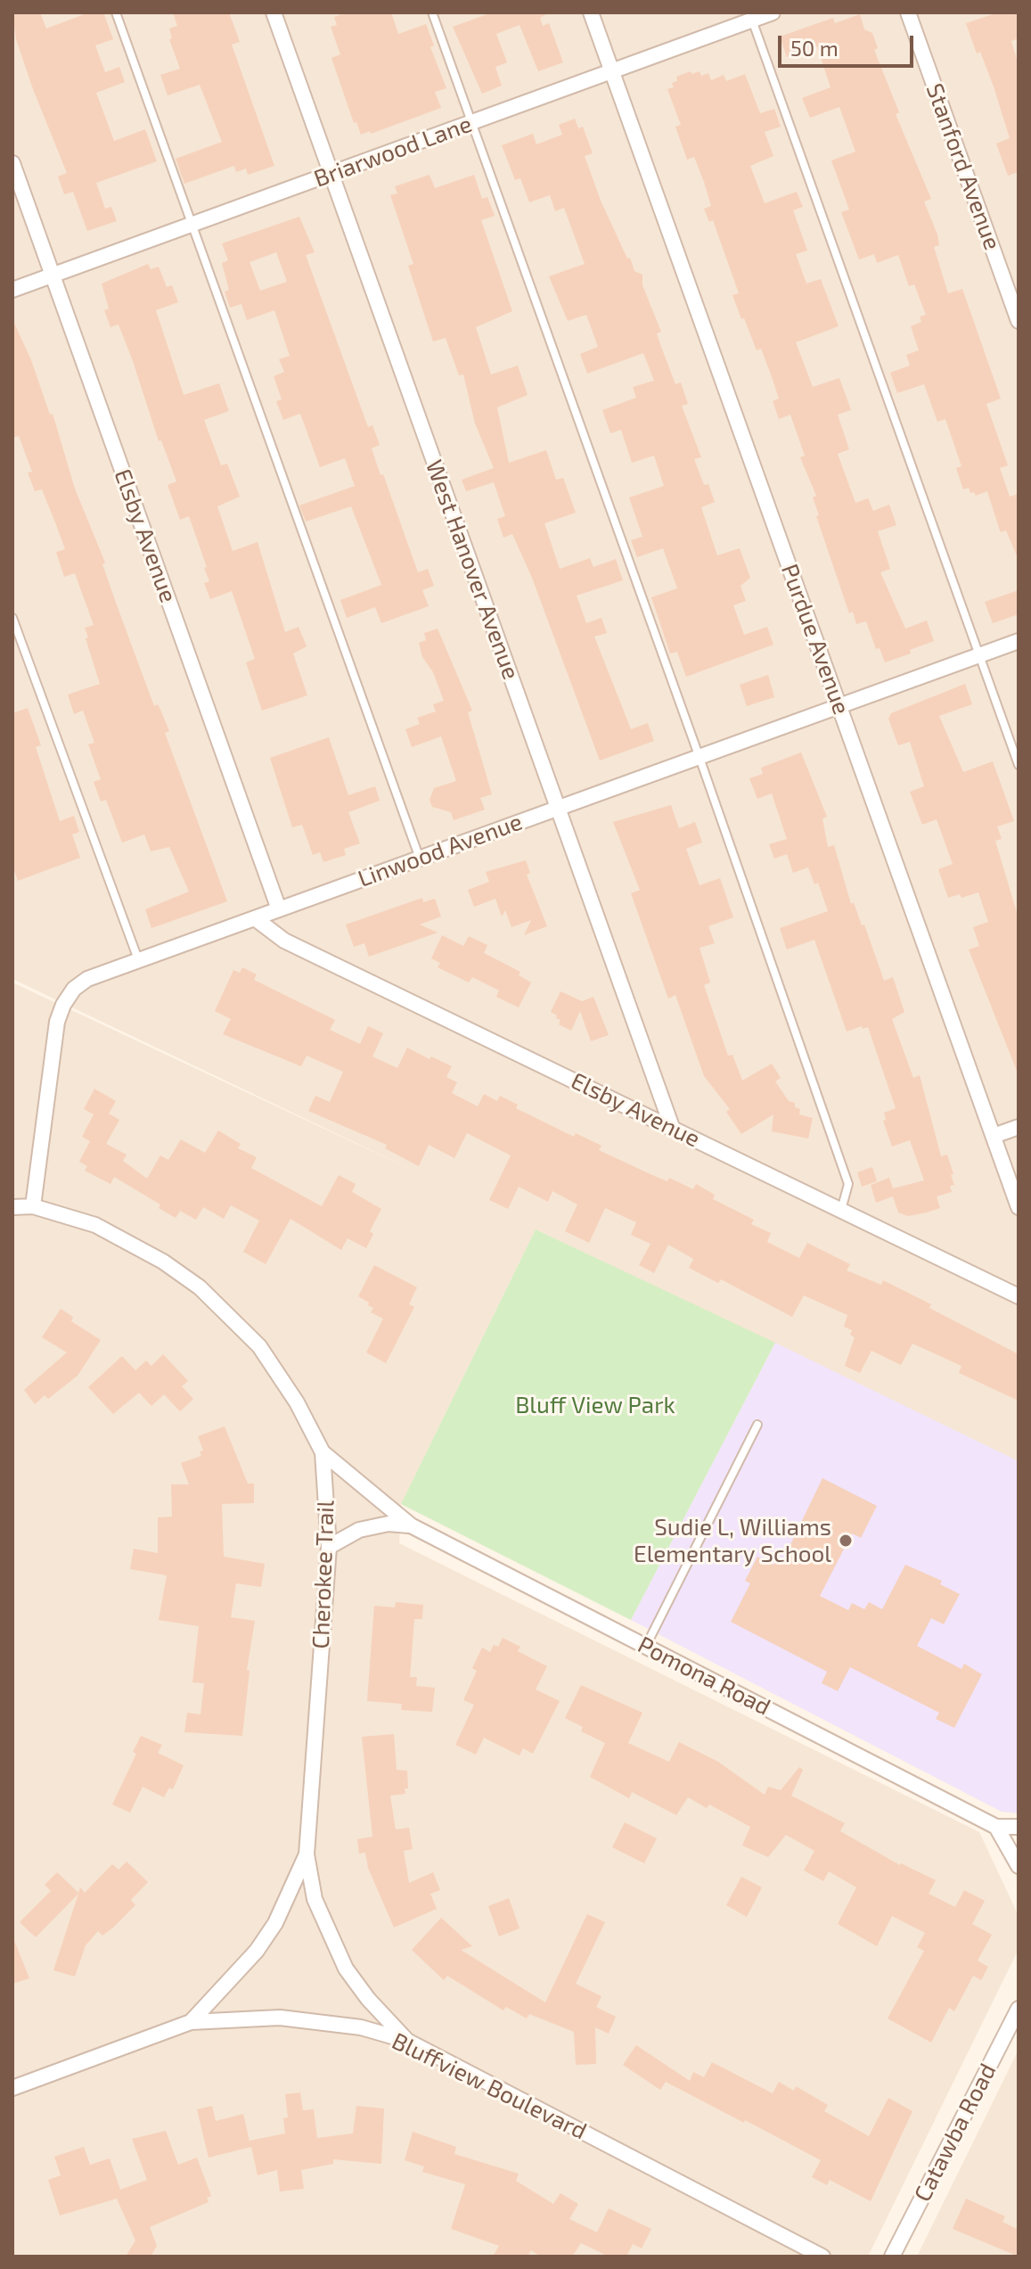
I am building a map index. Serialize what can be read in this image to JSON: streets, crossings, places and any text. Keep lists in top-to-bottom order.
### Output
{
  "streets": {
    "street": [
      "Briarwood Lane",
      "Stanford Avenue",
      "Elsby Avenue",
      "West Hanover Avenue",
      "Purdue Avenue",
      "Linwood Avenue",
      "Cherokee Trail",
      "Pomona Road",
      "Bluffview Boulevard",
      "Catawba Road"
    ]
  },
  "crossings": [
    ["Briarwood Lane", "Elsby Avenue"],
    ["Briarwood Lane", "West Hanover Avenue"],
    ["Briarwood Lane", "Purdue Avenue"],
    ["Elsby Avenue", "West Hanover Avenue"],
    ["Elsby Avenue", "Linwood Avenue"],
    ["West Hanover Avenue", "Linwood Avenue"],
    ["Purdue Avenue", "Linwood Avenue"],
    ["Linwood Avenue", "Cherokee Trail"],
    ["Cherokee Trail", "Pomona Road"],
    ["Cherokee Trail", "Bluffview Boulevard"]
  ],
  "parks": ["Bluff View Park"],
  "places": ["Sudie L, Williams Elementary School"],
  "scale_bar": "50 m"
}
